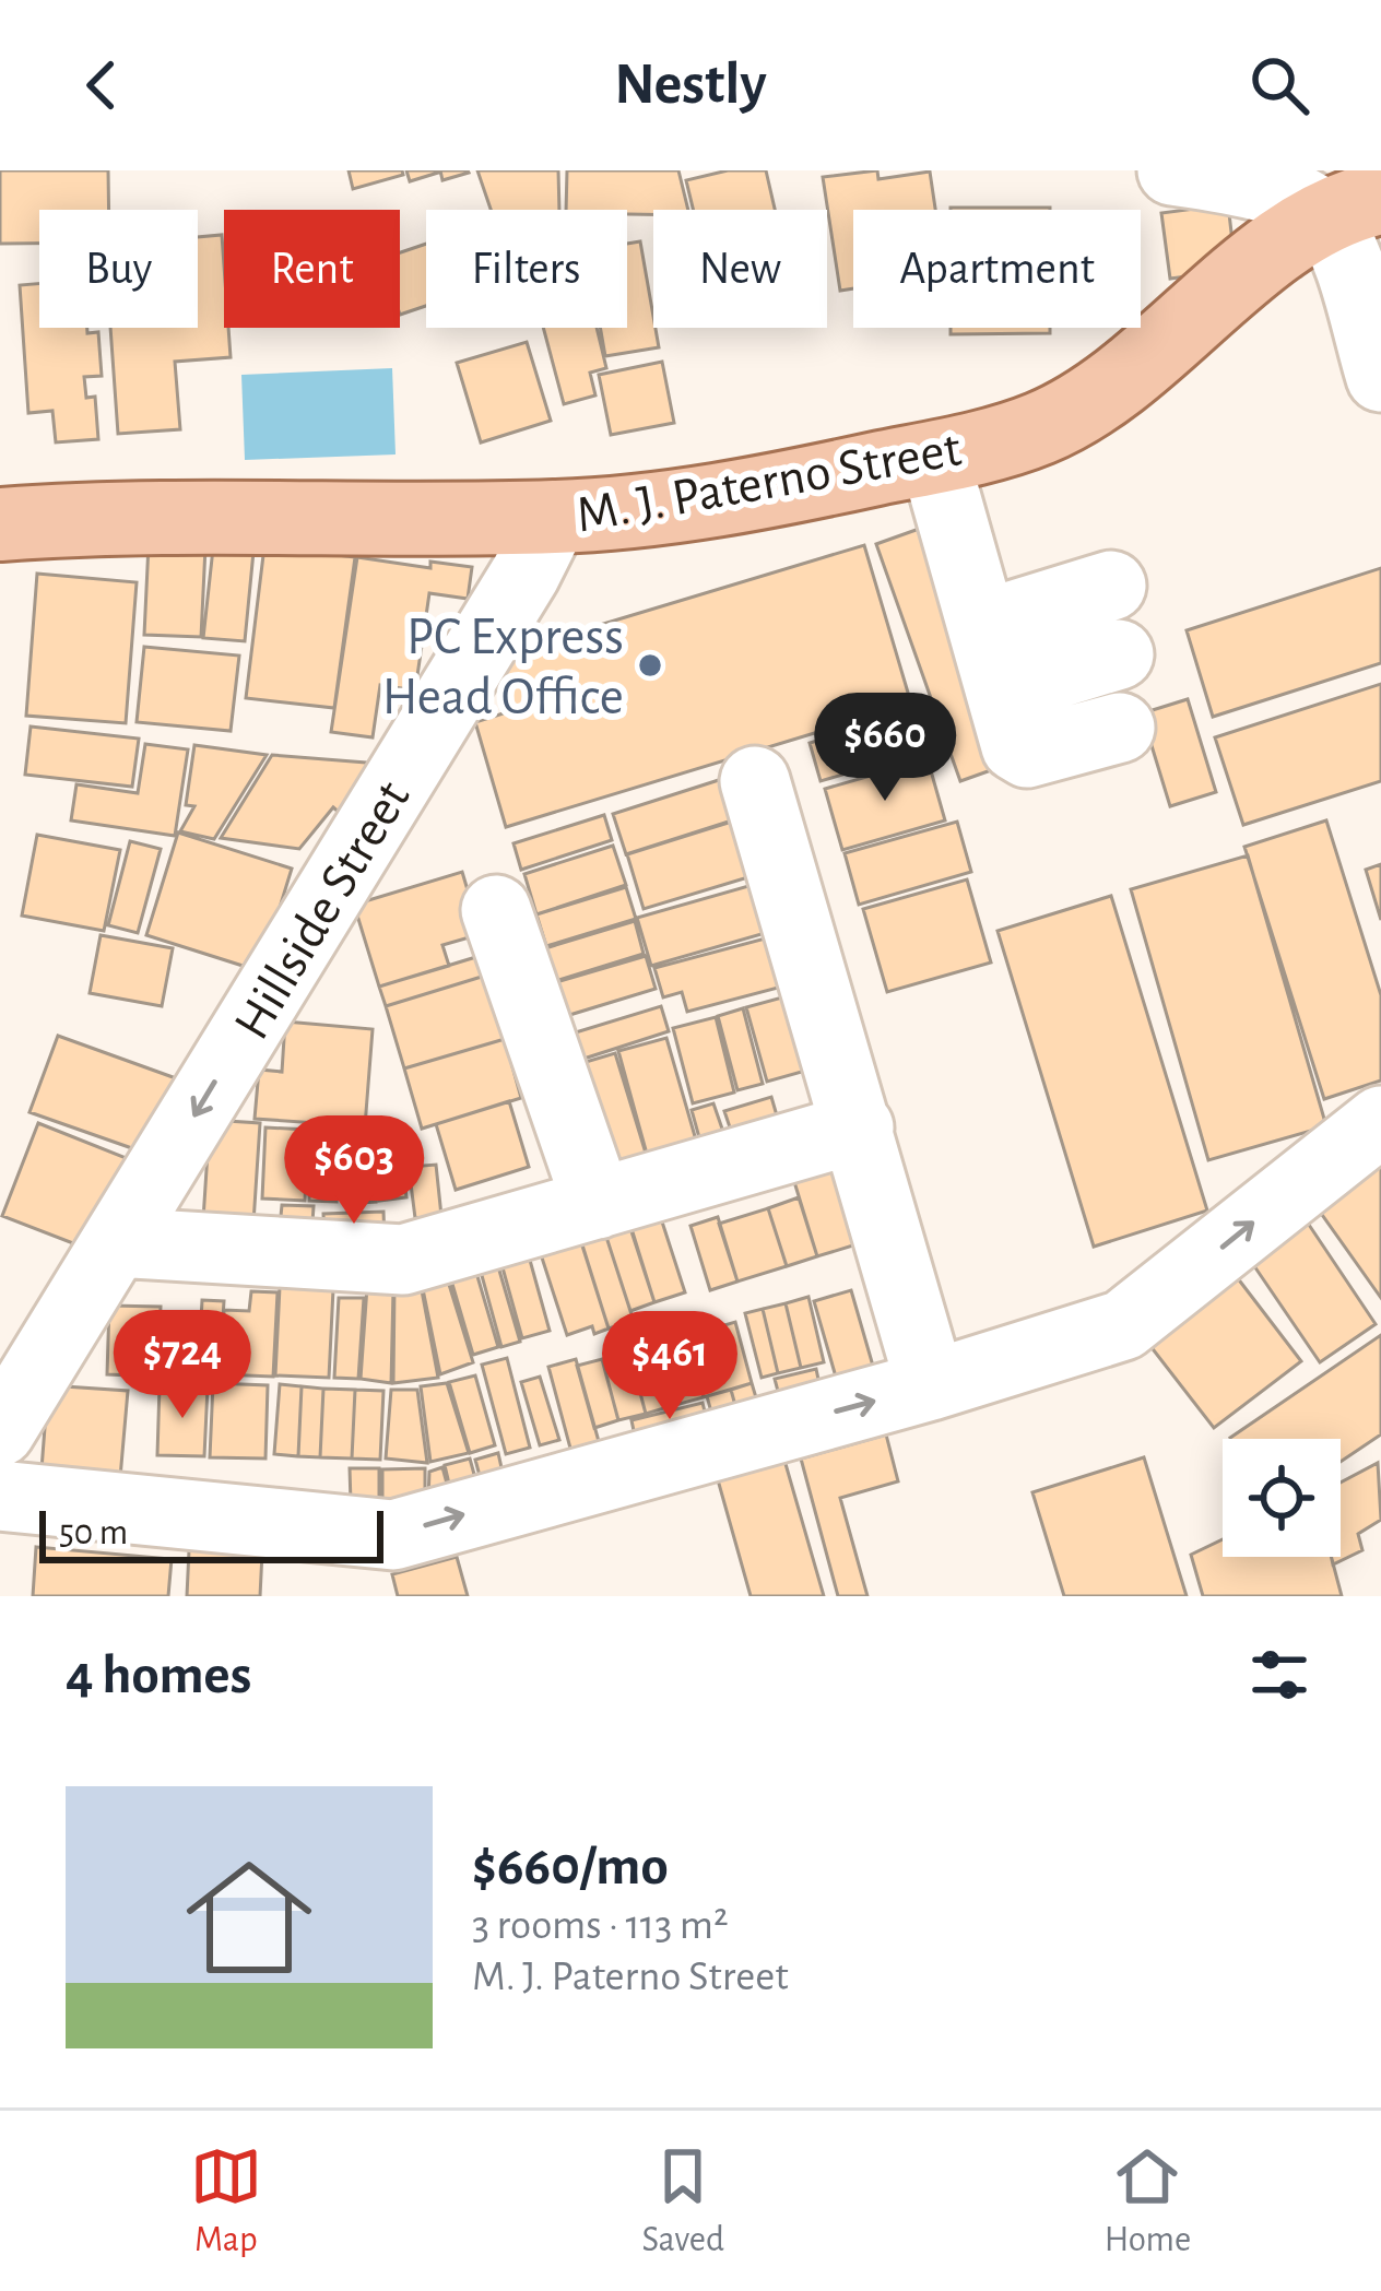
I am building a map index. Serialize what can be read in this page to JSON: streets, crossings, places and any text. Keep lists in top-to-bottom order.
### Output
{
  "streets": {
    "main road": ["M. J. Paterno Street"],
    "street": ["Hillside Street"]
  },
  "crossings": [
    ["M. J. Paterno Street", "Hillside Street"]
  ],
  "one_way": ["Hillside Street"],
  "places": ["PC Express Head Office"],
  "scale_bar": "50 m",
  "page": {
    "header": "Nestly",
    "chip": [
      "Buy",
      "Rent",
      "Filters",
      "New",
      "Apartment"
    ],
    "price": [
      "$660",
      "$603",
      "$724",
      "$461"
    ],
    "scale": "50 m",
    "heading": "4 homes",
    "list": [
      {
        "name": "$660/mo",
        "note": "3 rooms · 113 m² · M. J. Paterno Street"
      }
    ],
    "tabs": ["Map", "Saved", "Home"]
  }
}
